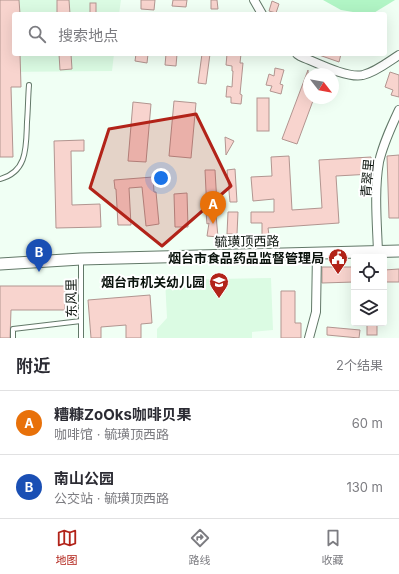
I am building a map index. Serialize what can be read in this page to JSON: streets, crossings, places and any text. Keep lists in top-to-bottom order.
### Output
{
  "streets": {
    "main road": ["毓璜顶西路"],
    "street": ["青翠里"],
    "lane": ["东风里"]
  },
  "crossings": [
    ["青翠里", "毓璜顶西路"],
    ["毓璜顶西路", "东风里"]
  ],
  "places": {
    "public building": ["烟台市食品药品监督管理局"],
    "school or university": ["烟台市机关幼儿园"]
  },
  "north": "bottom right",
  "page": {
    "search": "搜索地点",
    "pins": ["A", "B"],
    "heading": ["附近", "2个结果"],
    "list": [
      {
        "mark": "A",
        "name": "糟糠ZoOks咖啡贝果",
        "note": "咖啡馆 · 毓璜顶西路",
        "value": "60 m"
      },
      {
        "mark": "B",
        "name": "南山公园",
        "note": "公交站 · 毓璜顶西路",
        "value": "130 m"
      }
    ],
    "nav": ["地图", "路线", "收藏"]
  }
}
